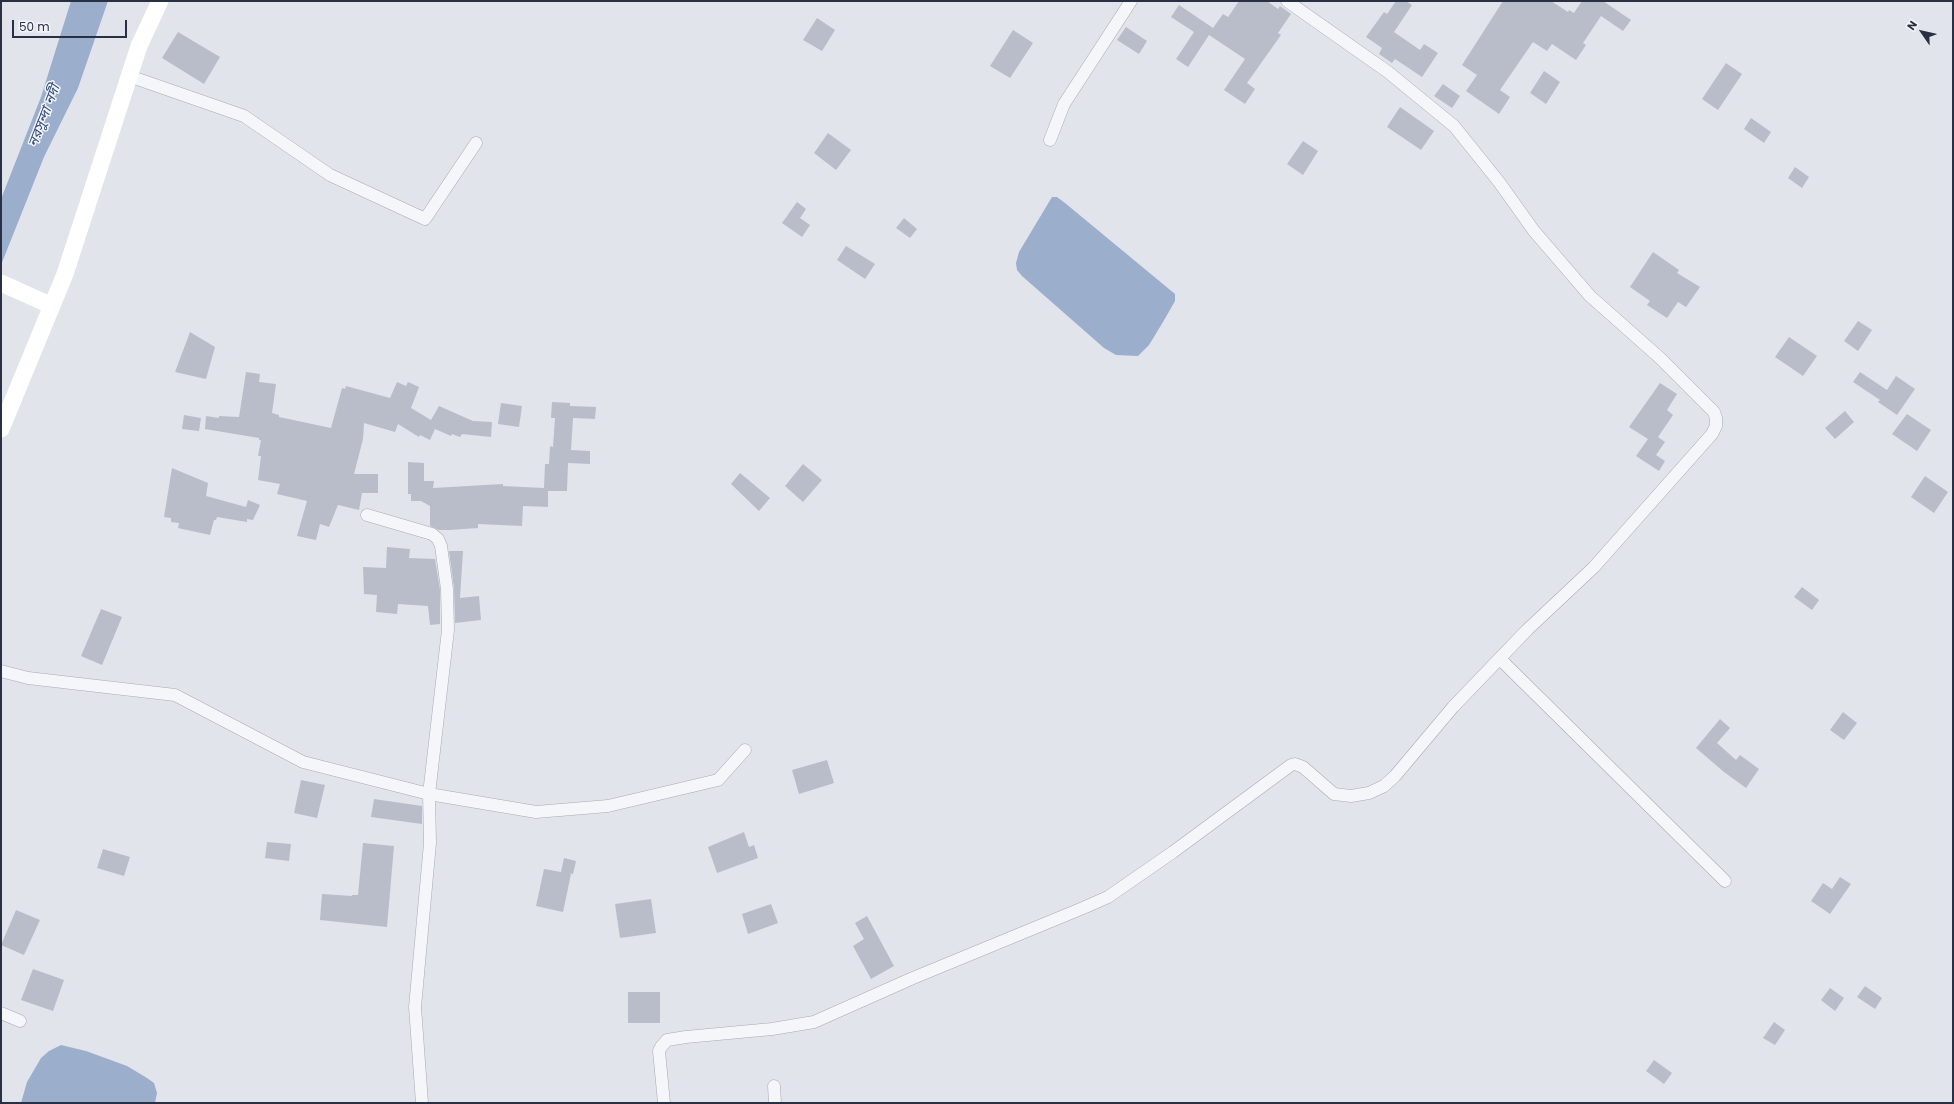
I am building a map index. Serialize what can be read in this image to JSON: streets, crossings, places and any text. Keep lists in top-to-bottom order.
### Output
{
  "water": ["নরসুন্দা নদী"],
  "scale_bar": "50 m",
  "north": "top left"
}
